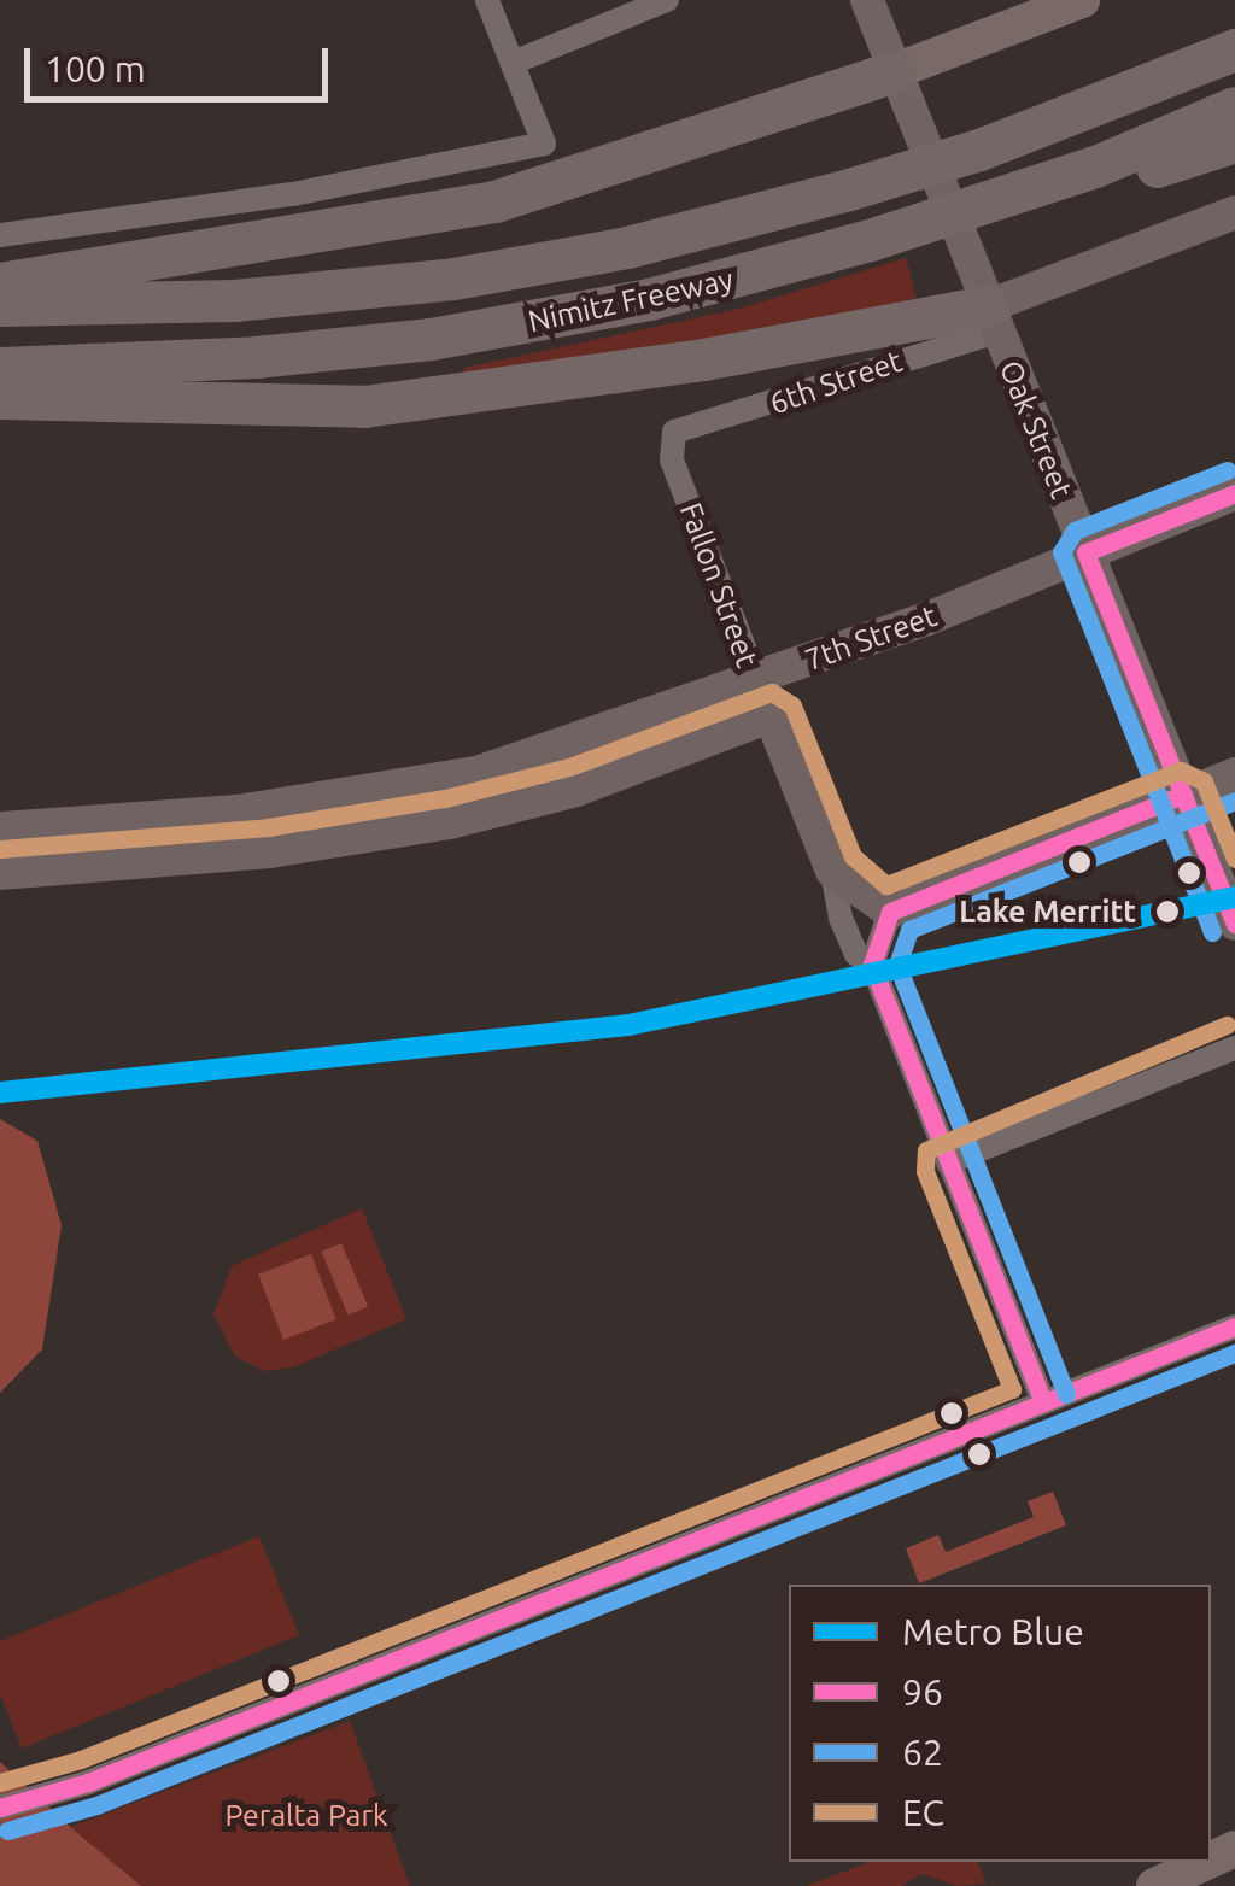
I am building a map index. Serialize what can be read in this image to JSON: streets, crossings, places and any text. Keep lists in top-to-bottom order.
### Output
{
  "streets": {
    "highway": ["Nimitz Freeway"],
    "main road": [
      "6th Street",
      "Oak Street",
      "Fallon Street",
      "7th Street"
    ]
  },
  "crossings": [
    ["6th Street", "Oak Street"],
    ["6th Street", "Fallon Street"],
    ["Oak Street", "7th Street"],
    ["Fallon Street", "7th Street"]
  ],
  "parks": ["Peralta Park"],
  "places": ["Lake Merritt"],
  "lines": [
    "transit line 62",
    "transit line 96",
    "transit line EC",
    "metro line Blue"
  ],
  "legend": [
    "Metro Blue",
    "96",
    "62",
    "EC"
  ],
  "scale_bar": "100 m"
}
